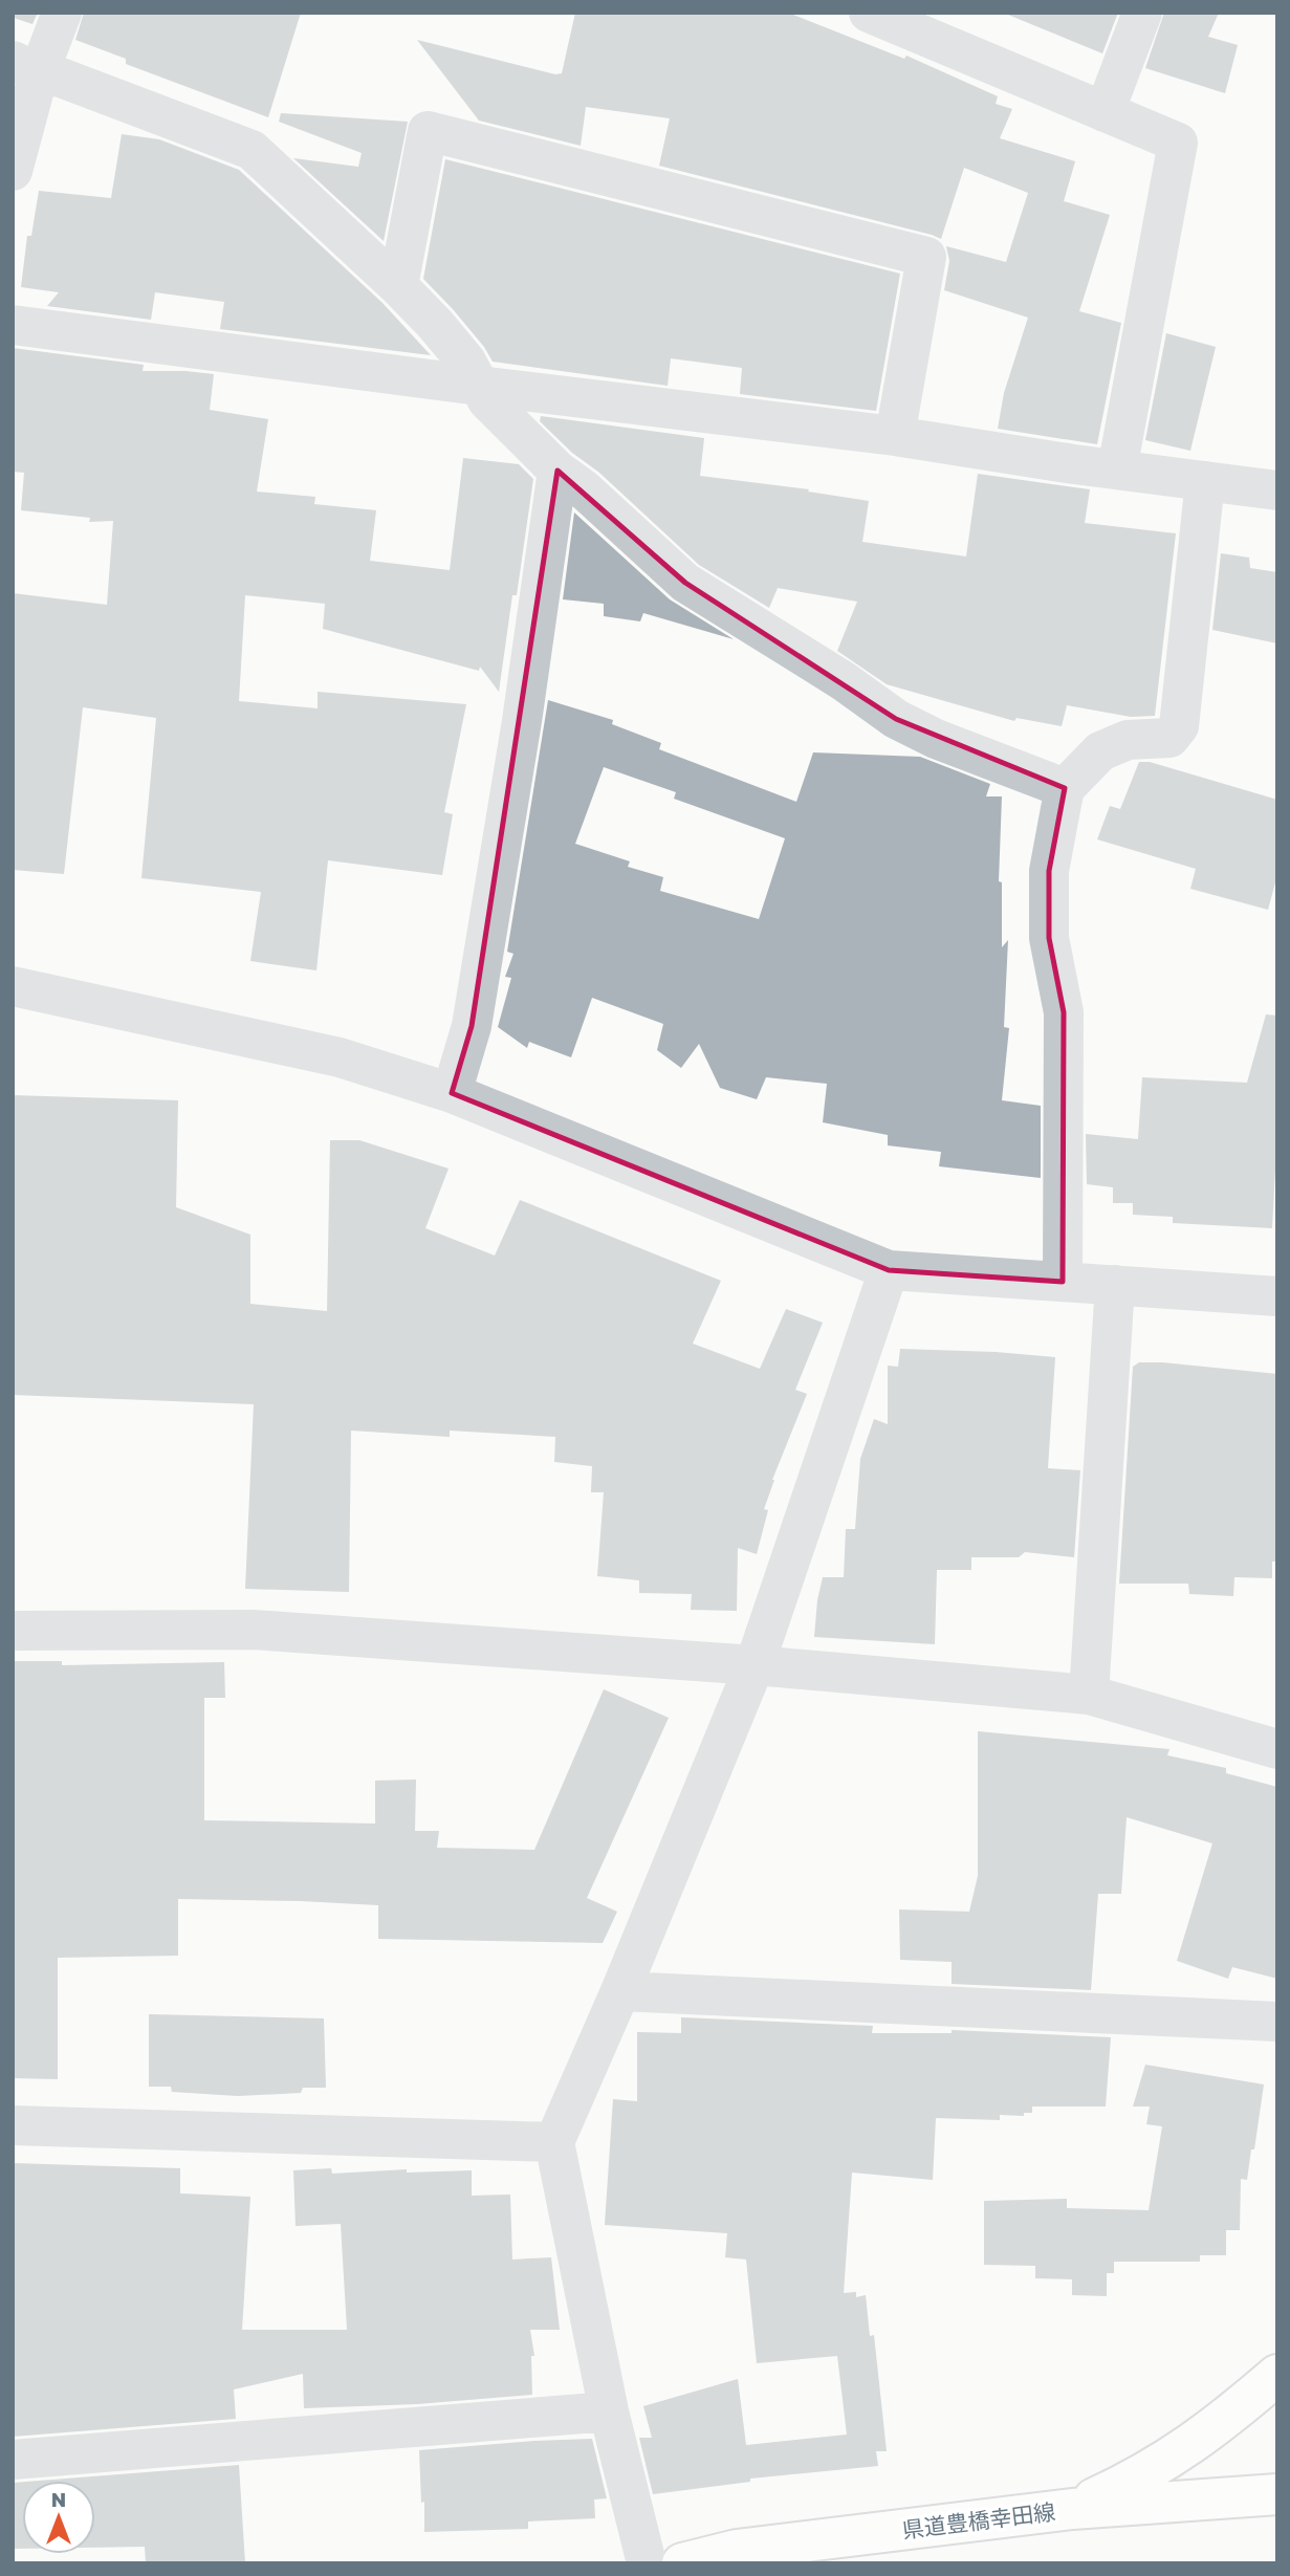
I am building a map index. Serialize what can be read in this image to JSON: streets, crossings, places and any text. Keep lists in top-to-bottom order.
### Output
{
  "streets": {
    "main road": ["県道豊橋幸田線"]
  },
  "north": "top"
}
